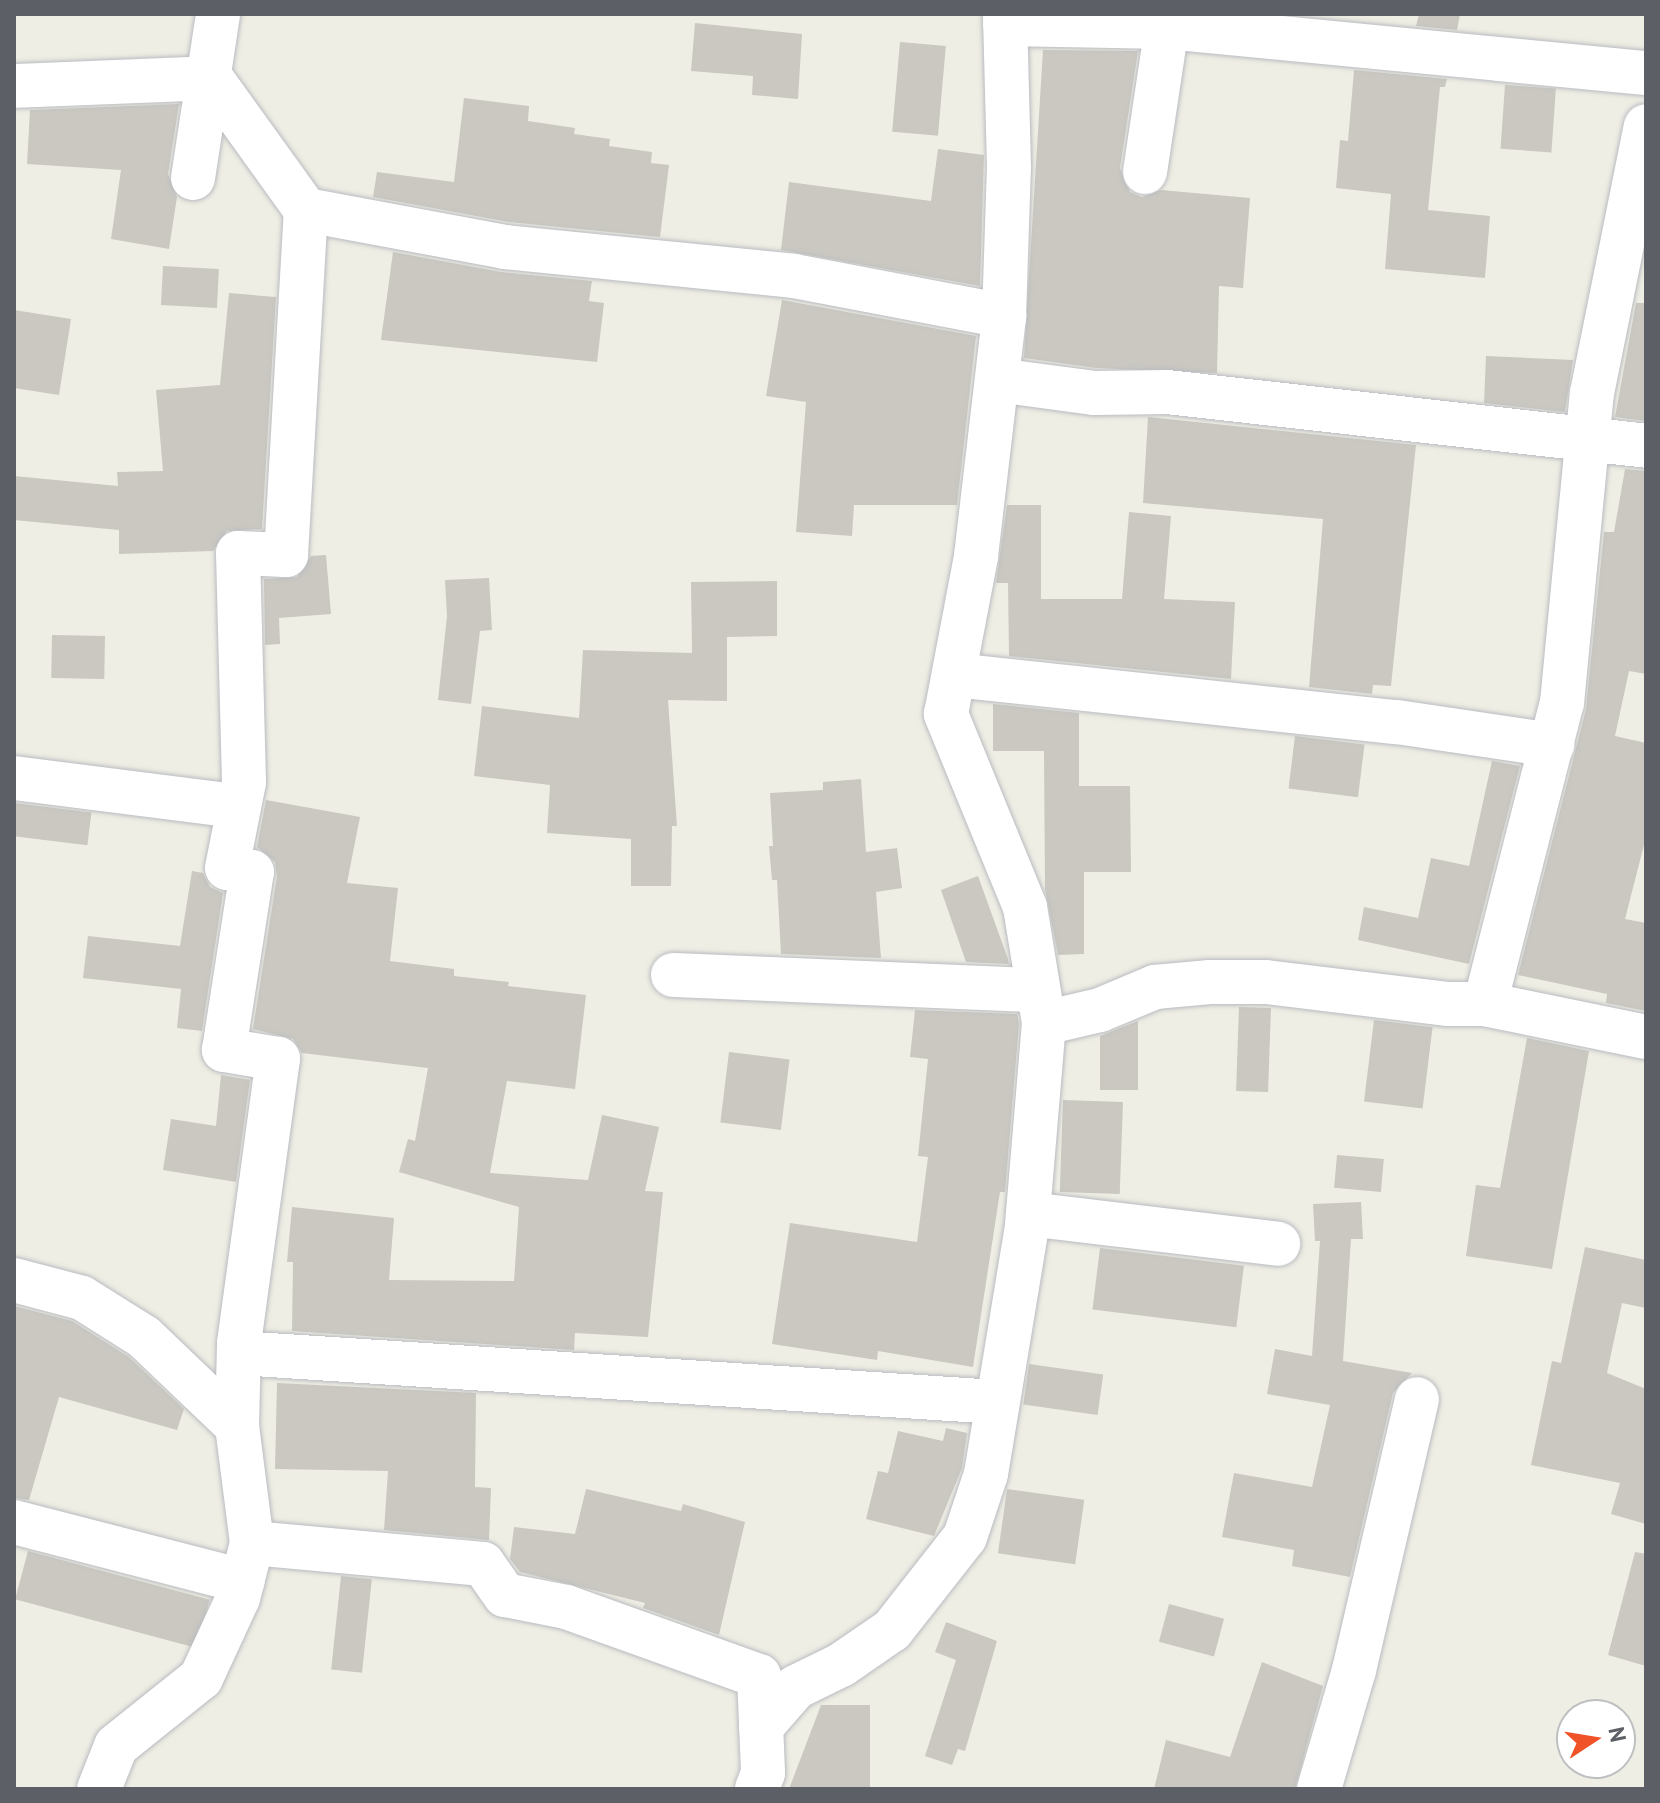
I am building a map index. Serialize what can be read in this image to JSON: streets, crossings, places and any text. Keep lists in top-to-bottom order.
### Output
{
  "north": "right"
}
